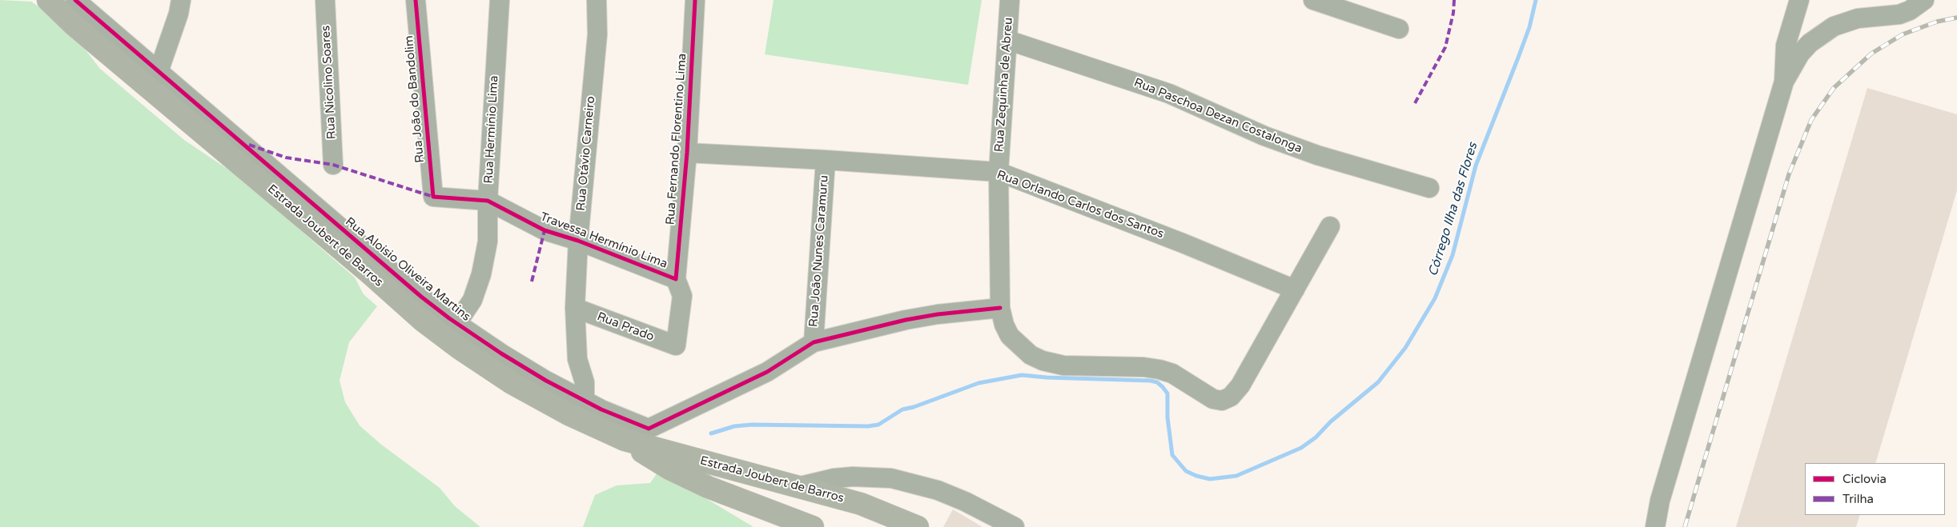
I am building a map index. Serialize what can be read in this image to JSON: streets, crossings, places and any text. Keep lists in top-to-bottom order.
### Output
{
  "streets": {
    "main road": ["Estrada Joubert de Barros"],
    "street": [
      "Rua Nicolino Soares",
      "Rua Zequinha de Abreu",
      "Rua João do Bandolim",
      "Rua Paschoa Dezan Costalonga",
      "Rua Hermínio Lima",
      "Rua Fernando Florentino Lima",
      "Rua Otávio Carneiro",
      "Rua Orlando Carlos dos Santos",
      "Travessa Hermínio Lima",
      "Rua João Nunes Caramuru",
      "Rua Aloísio Oliveira Martins",
      "Rua Prado"
    ]
  },
  "crossings": [
    ["Rua Zequinha de Abreu", "Rua Paschoa Dezan Costalonga"],
    ["Rua Zequinha de Abreu", "Rua Orlando Carlos dos Santos"],
    ["Rua Zequinha de Abreu", "Rua Aloísio Oliveira Martins"],
    ["Rua João do Bandolim", "Travessa Hermínio Lima"],
    ["Rua Hermínio Lima", "Travessa Hermínio Lima"],
    ["Rua Hermínio Lima", "Rua Aloísio Oliveira Martins"],
    ["Rua Fernando Florentino Lima", "Rua Orlando Carlos dos Santos"],
    ["Rua Fernando Florentino Lima", "Travessa Hermínio Lima"],
    ["Rua Fernando Florentino Lima", "Rua Prado"],
    ["Rua Otávio Carneiro", "Travessa Hermínio Lima"],
    ["Rua Otávio Carneiro", "Rua Aloísio Oliveira Martins"],
    ["Rua Otávio Carneiro", "Rua Prado"],
    ["Rua Orlando Carlos dos Santos", "Rua João Nunes Caramuru"],
    ["Estrada Joubert de Barros", "Rua Aloísio Oliveira Martins"],
    ["Travessa Hermínio Lima", "Rua Prado"],
    ["Rua João Nunes Caramuru", "Rua Aloísio Oliveira Martins"]
  ],
  "water": ["Córrego Ilha das Flores"],
  "legend": ["Ciclovia", "Trilha"]
}
